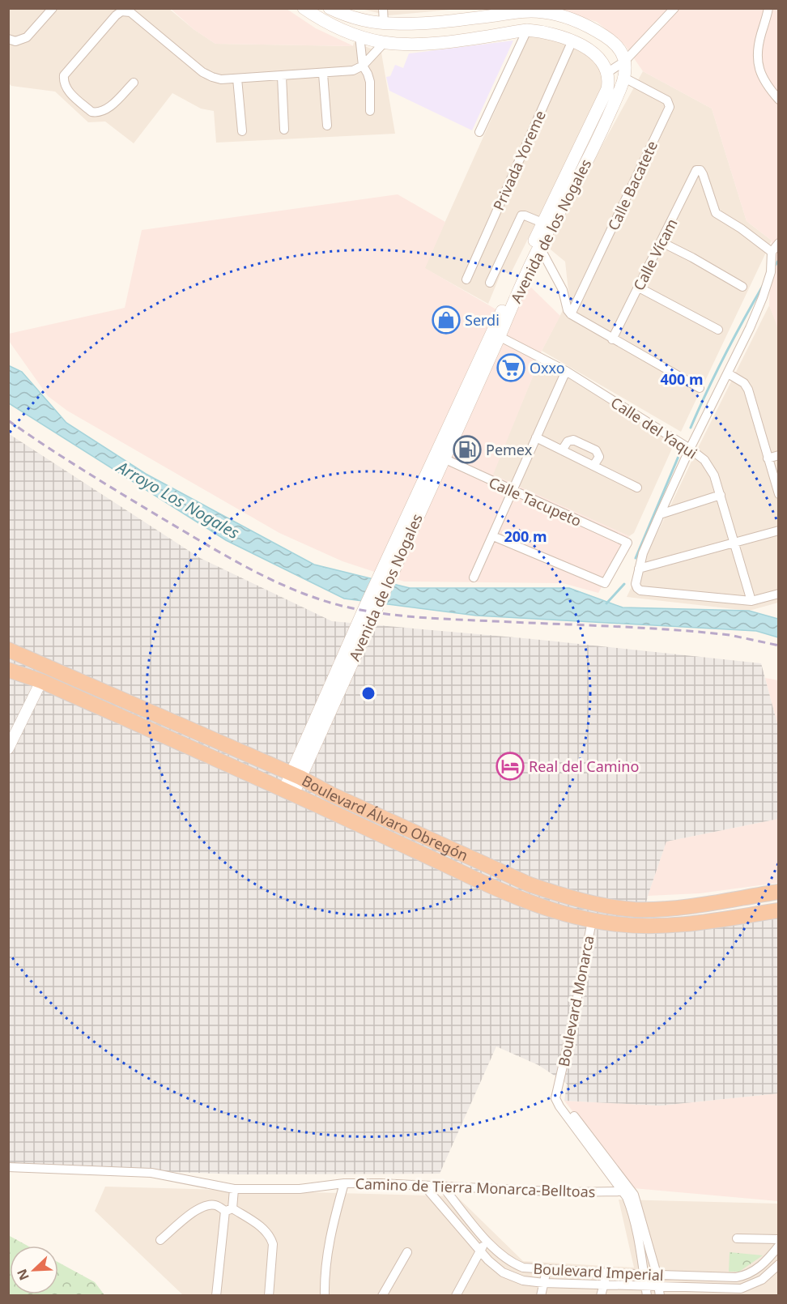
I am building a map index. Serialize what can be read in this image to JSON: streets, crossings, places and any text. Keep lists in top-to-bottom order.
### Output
{
  "streets": {
    "highway": ["Boulevard Álvaro Obregón"],
    "main road": ["Avenida de los Nogales"],
    "street": [
      "Privada Yoreme",
      "Calle Bacatete",
      "Calle Vícam",
      "Calle del Yaqui",
      "Calle Tacupeto",
      "Boulevard Monarca",
      "Camino de Tierra Monarca-Belltoas",
      "Boulevard Imperial"
    ]
  },
  "crossings": [
    ["Calle Bacatete", "Avenida de los Nogales"],
    ["Avenida de los Nogales", "Calle del Yaqui"],
    ["Avenida de los Nogales", "Calle Tacupeto"],
    ["Avenida de los Nogales", "Boulevard Álvaro Obregón"],
    ["Boulevard Álvaro Obregón", "Boulevard Monarca"],
    ["Boulevard Monarca", "Camino de Tierra Monarca-Belltoas"],
    ["Boulevard Monarca", "Boulevard Imperial"],
    ["Camino de Tierra Monarca-Belltoas", "Boulevard Imperial"]
  ],
  "water": ["Arroyo Los Nogales"],
  "places": {
    "shop": ["Serdi"],
    "supermarket": ["Oxxo"],
    "fuel station": ["Pemex"],
    "hotel": ["Real del Camino"]
  },
  "north": "bottom left",
  "rings": ["400 m", "200 m"]
}
